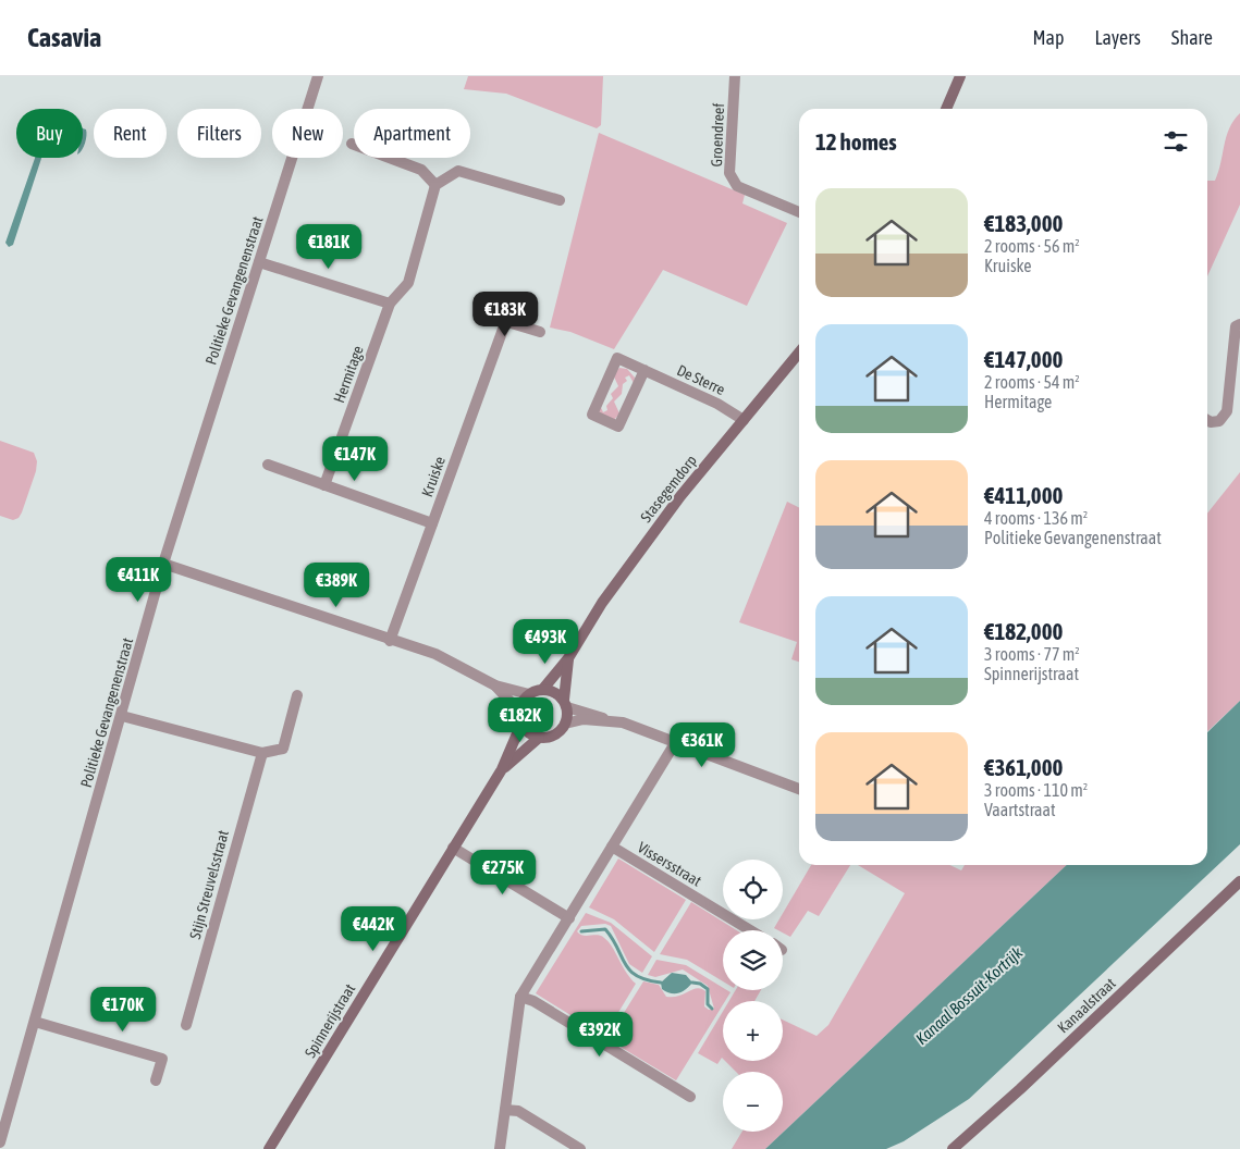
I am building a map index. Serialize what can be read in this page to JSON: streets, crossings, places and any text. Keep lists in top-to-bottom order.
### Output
{
  "streets": {
    "street": [
      "Groendreef",
      "Politieke Gevangenenstraat",
      "Hermitage",
      "De Sterre",
      "Kruiske",
      "Stasegemdorp",
      "Vissersstraat",
      "Stijn Streuvelsstraat",
      "Kanaalstraat",
      "Spinnerijstraat"
    ]
  },
  "crossings": [
    ["De Sterre", "Stasegemdorp"],
    ["Stasegemdorp", "Spinnerijstraat"]
  ],
  "water": ["Kanaal Bossuit-Kortrijk"],
  "page": {
    "header": "Casavia",
    "nav": ["Map", "Layers", "Share"],
    "chip": [
      "Buy",
      "Rent",
      "Filters",
      "New",
      "Apartment"
    ],
    "heading": "12 homes",
    "list": [
      {
        "name": "€183,000",
        "note": "2 rooms · 56 m² · Kruiske"
      },
      {
        "name": "€147,000",
        "note": "2 rooms · 54 m² · Hermitage"
      },
      {
        "name": "€411,000",
        "note": "4 rooms · 136 m² · Politieke Gevangenenstraat"
      },
      {
        "name": "€182,000",
        "note": "3 rooms · 77 m² · Spinnerijstraat"
      },
      {
        "name": "€361,000",
        "note": "3 rooms · 110 m² · Vaartstraat"
      }
    ],
    "price": [
      "€181K",
      "€183K",
      "€147K",
      "€411K",
      "€389K",
      "€493K",
      "€182K",
      "€361K",
      "€275K",
      "€442K",
      "€170K",
      "€392K"
    ],
    "map_buttons": ["+", "−"]
  }
}
